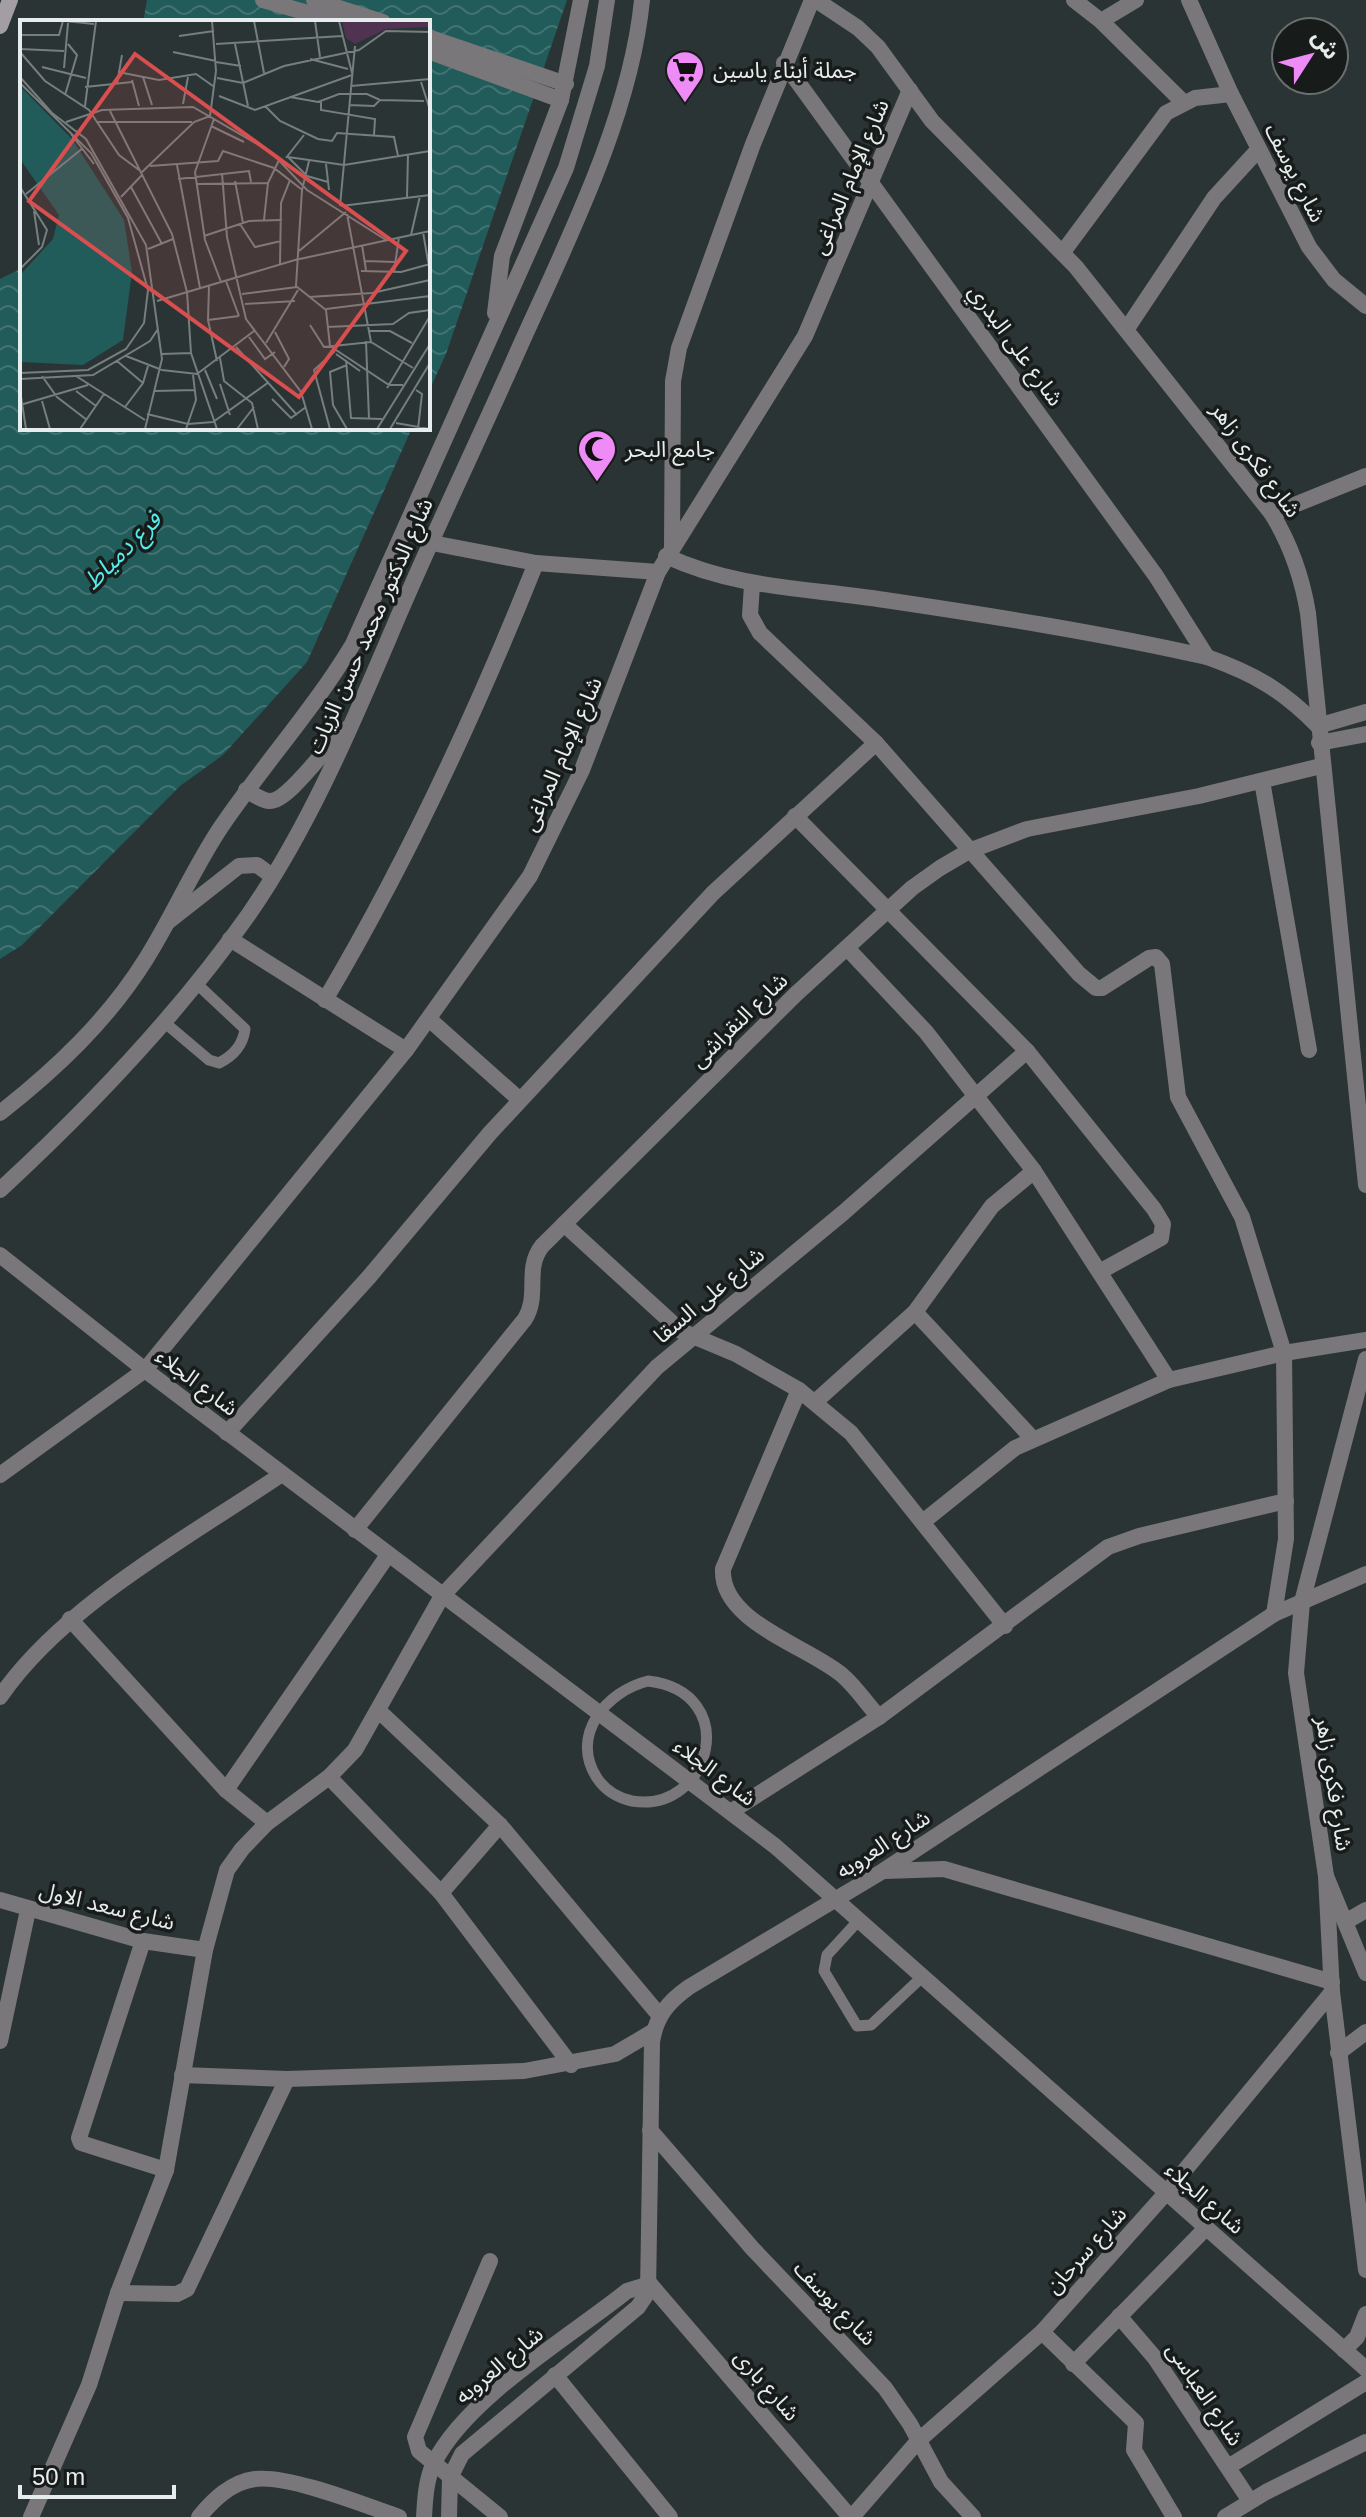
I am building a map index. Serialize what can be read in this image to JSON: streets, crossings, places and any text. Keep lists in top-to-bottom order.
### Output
{
  "streets": {
    "street": [
      "شارع يوسف",
      "شارع الإمام المراغى",
      "شارع على البدري",
      "شارع فكرى زاهر",
      "شارع الدكتور محمد حسن الزيات",
      "شارع النقراشى",
      "شارع على السقا",
      "شارع الجلاء",
      "شارع العروبه",
      "شارع سعد الاول",
      "شارع سرحان",
      "شارع بارى",
      "شارع العباسى"
    ]
  },
  "crossings": [
    ["شارع يوسف", "شارع سرحان"],
    ["شارع الإمام المراغى", "شارع على البدري"],
    ["شارع الإمام المراغى", "شارع فكرى زاهر"],
    ["شارع الإمام المراغى", "شارع الجلاء"],
    ["شارع فكرى زاهر", "شارع النقراشى"],
    ["شارع فكرى زاهر", "شارع العروبه"],
    ["شارع فكرى زاهر", "شارع سرحان"],
    ["شارع النقراشى", "شارع الجلاء"],
    ["شارع على السقا", "شارع الجلاء"],
    ["شارع على السقا", "شارع العروبه"],
    ["شارع على السقا", "شارع سعد الاول"],
    ["شارع الجلاء", "شارع العروبه"],
    ["شارع الجلاء", "شارع سرحان"],
    ["شارع العروبه", "شارع بارى"],
    ["شارع سرحان", "شارع بارى"]
  ],
  "water": ["فرع دمياط"],
  "places": {
    "supermarket": ["جملة أبناء ياسين"],
    "mosque": ["جامع البحر"]
  },
  "scale_bar": "50 m",
  "north": "top right"
}
